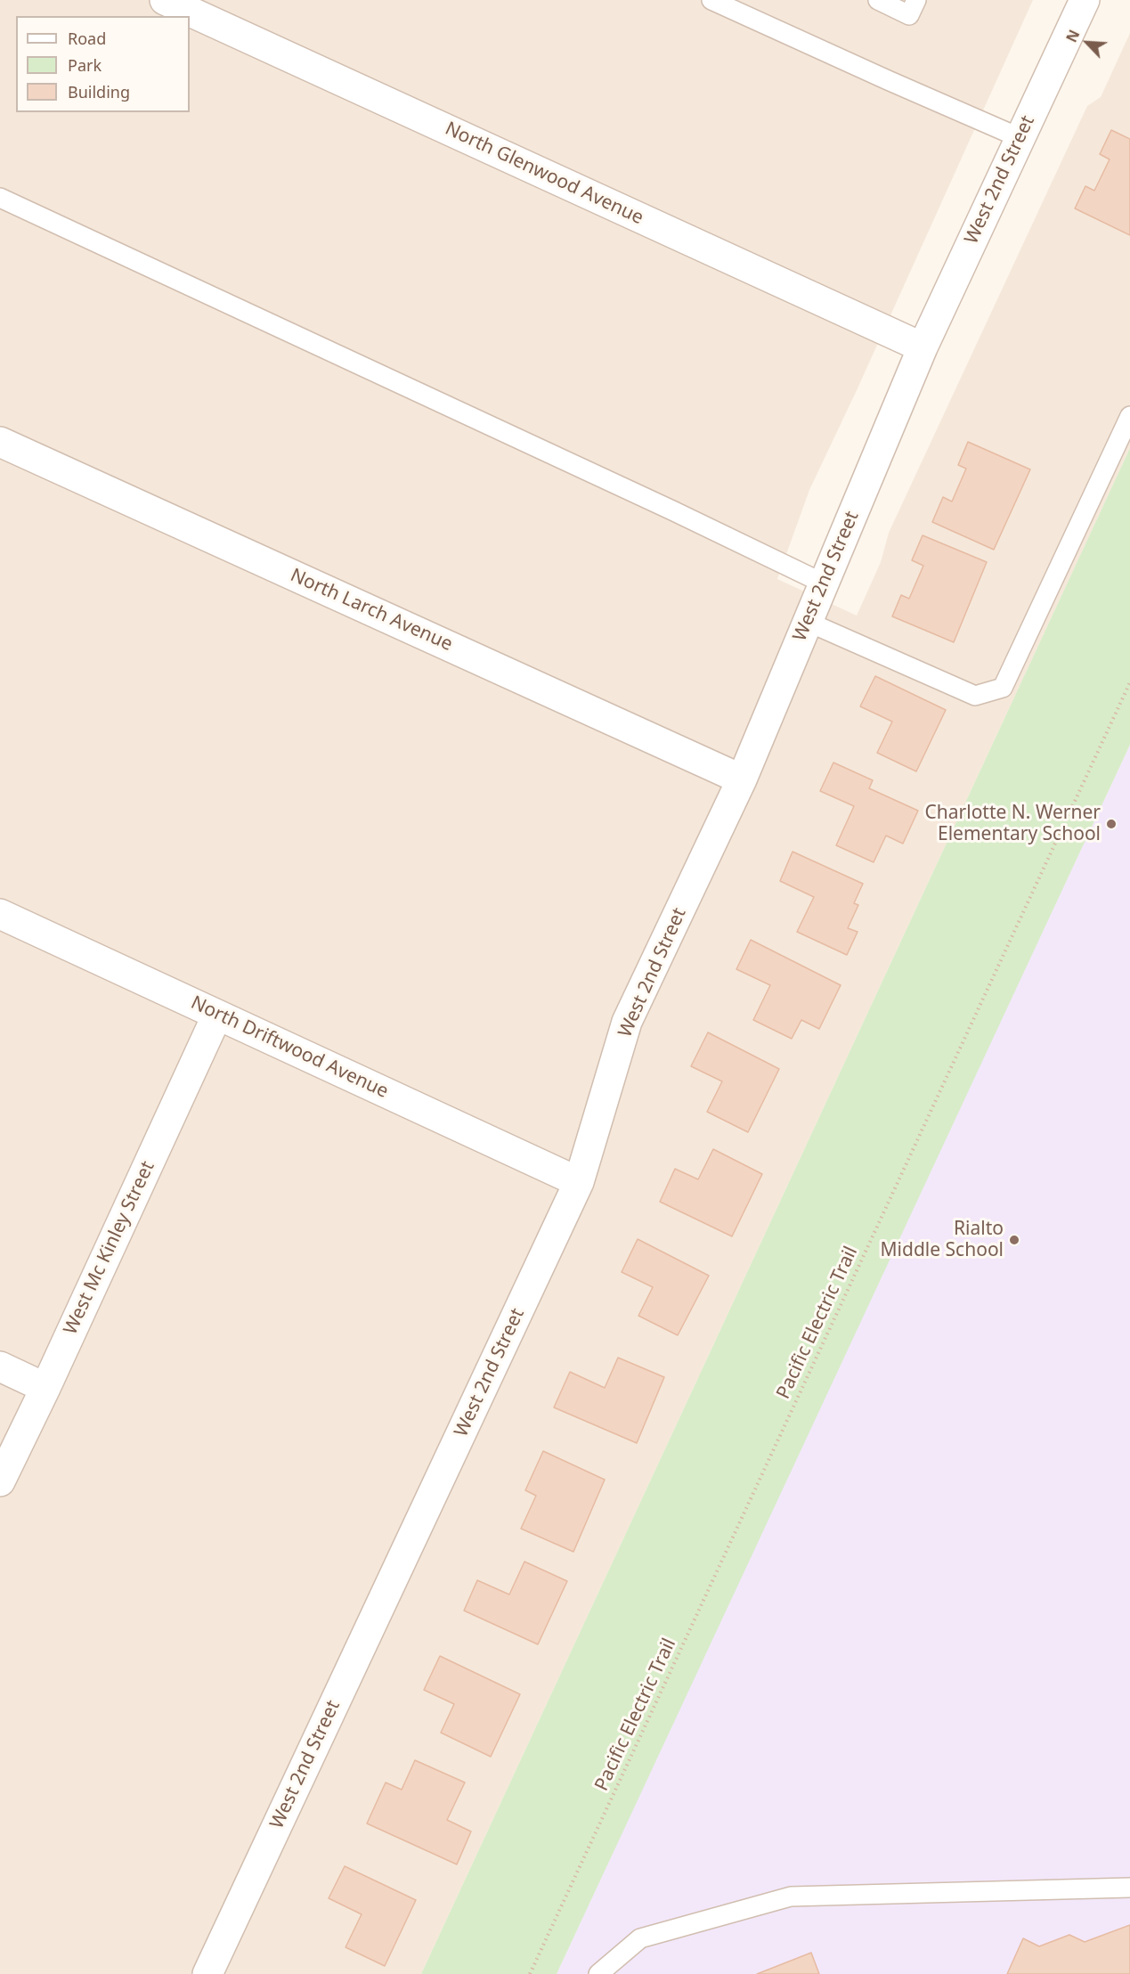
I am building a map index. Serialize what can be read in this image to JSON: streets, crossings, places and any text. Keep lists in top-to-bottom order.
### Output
{
  "streets": {
    "street": [
      "North Glenwood Avenue",
      "West 2nd Street",
      "North Larch Avenue",
      "North Driftwood Avenue",
      "West Mc Kinley Street"
    ],
    "path": ["Pacific Electric Trail"]
  },
  "crossings": [
    ["North Glenwood Avenue", "West 2nd Street"],
    ["West 2nd Street", "North Larch Avenue"],
    ["West 2nd Street", "North Driftwood Avenue"],
    ["North Driftwood Avenue", "West Mc Kinley Street"]
  ],
  "places": ["Charlotte N. Werner Elementary School", "Rialto Middle School"],
  "legend": ["Road", "Park", "Building"],
  "north": "top left"
}
